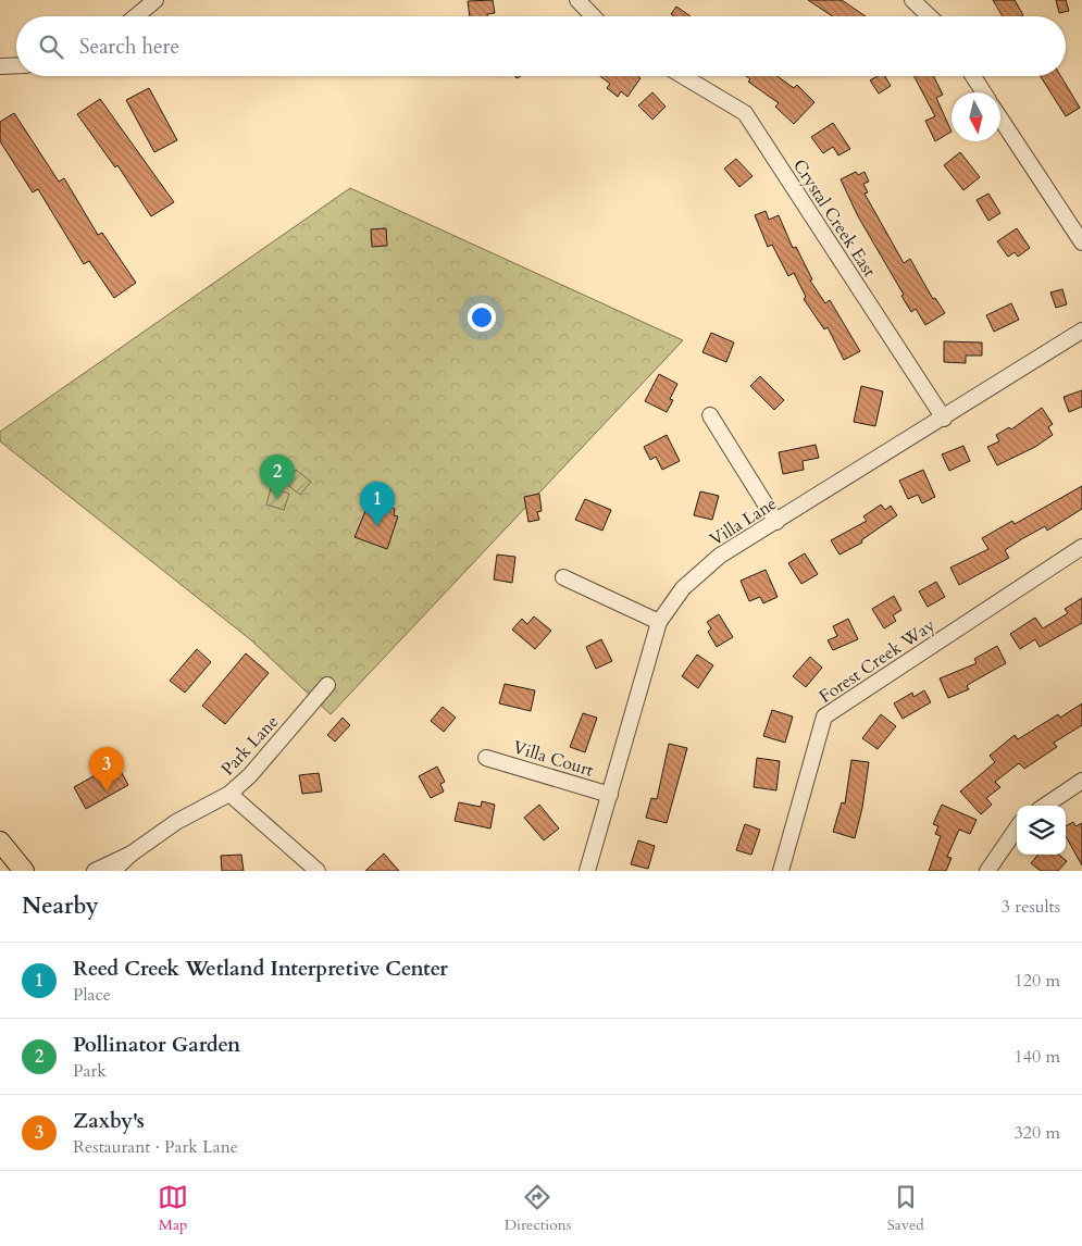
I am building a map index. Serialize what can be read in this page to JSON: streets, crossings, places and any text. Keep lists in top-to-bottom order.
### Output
{
  "streets": {
    "street": [
      "Crystal Creek East",
      "Villa Lane",
      "Forest Creek Way",
      "Park Lane",
      "Villa Court"
    ]
  },
  "crossings": [
    ["Crystal Creek East", "Villa Lane"],
    ["Villa Lane", "Villa Court"]
  ],
  "north": "bottom",
  "page": {
    "search": "Search here",
    "pins": ["2", "1", "3"],
    "heading": ["Nearby", "3 results"],
    "list": [
      {
        "mark": "1",
        "name": "Reed Creek Wetland Interpretive Center",
        "note": "Place",
        "value": "120 m"
      },
      {
        "mark": "2",
        "name": "Pollinator Garden",
        "note": "Park",
        "value": "140 m"
      },
      {
        "mark": "3",
        "name": "Zaxby's",
        "note": "Restaurant · Park Lane",
        "value": "320 m"
      }
    ],
    "nav": ["Map", "Directions", "Saved"]
  }
}
